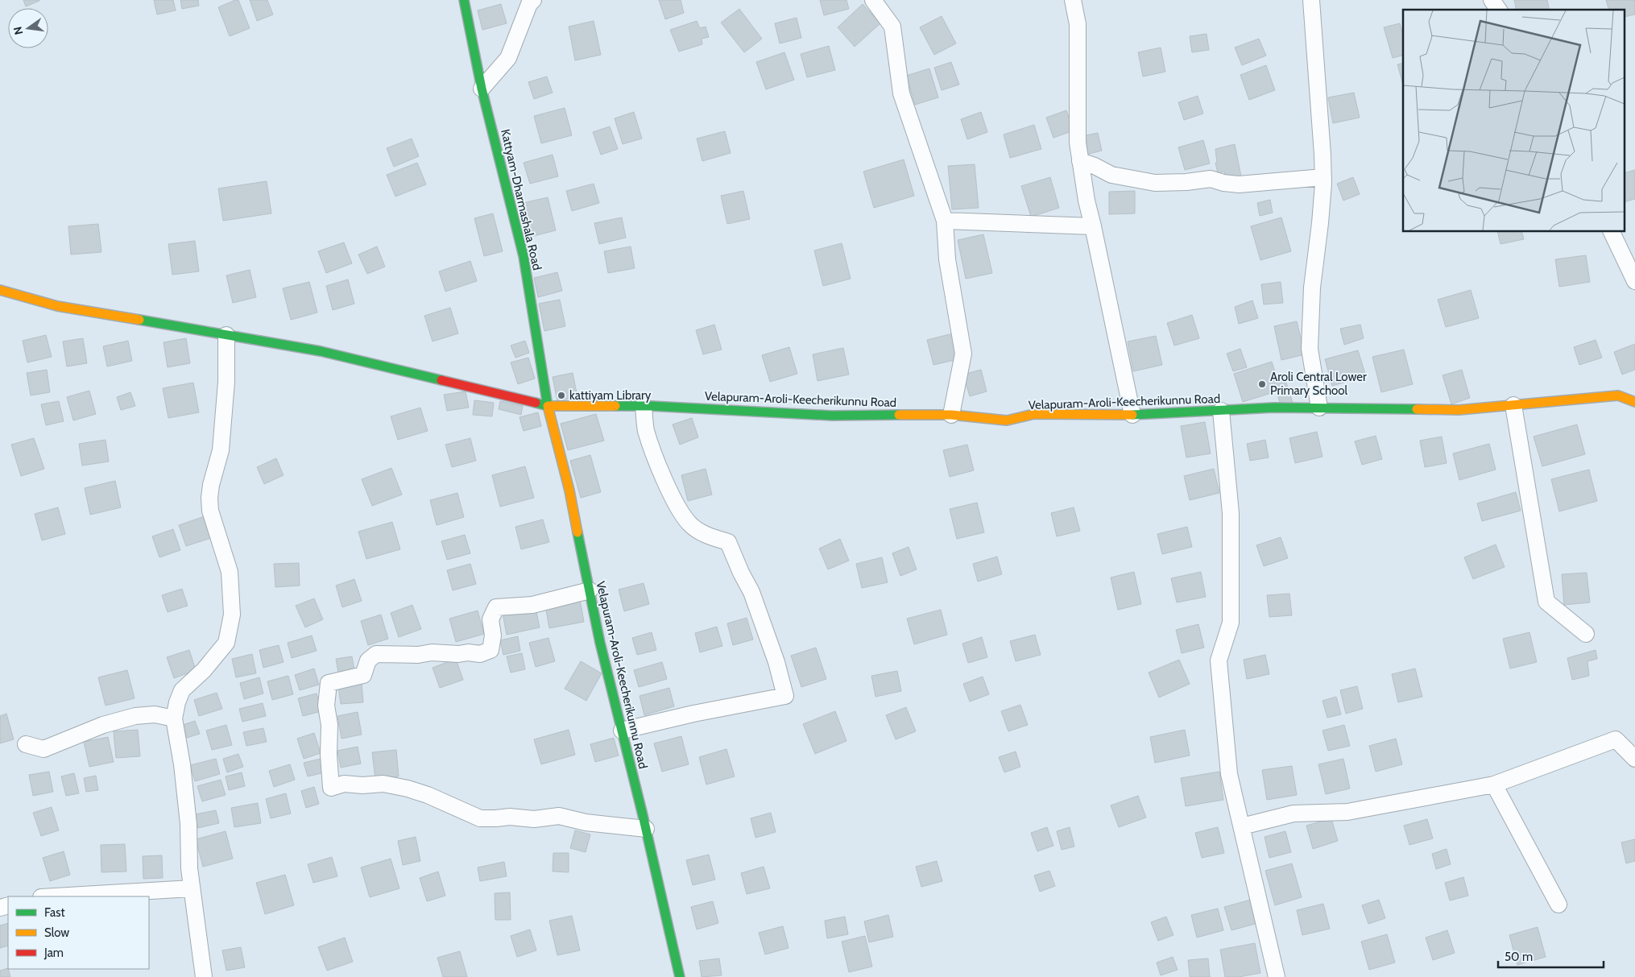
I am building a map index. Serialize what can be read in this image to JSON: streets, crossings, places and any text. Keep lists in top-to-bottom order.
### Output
{
  "streets": {
    "street": ["Kattyam-Dharmashala Road", "Velapuram-Aroli-Keecherikunnu Road"]
  },
  "crossings": [
    ["Kattyam-Dharmashala Road", "Velapuram-Aroli-Keecherikunnu Road"]
  ],
  "places": ["Aroli Central Lower Primary School", "kattiyam Library"],
  "legend": ["Fast", "Slow", "Jam"],
  "scale_bar": "50 m",
  "north": "left"
}
